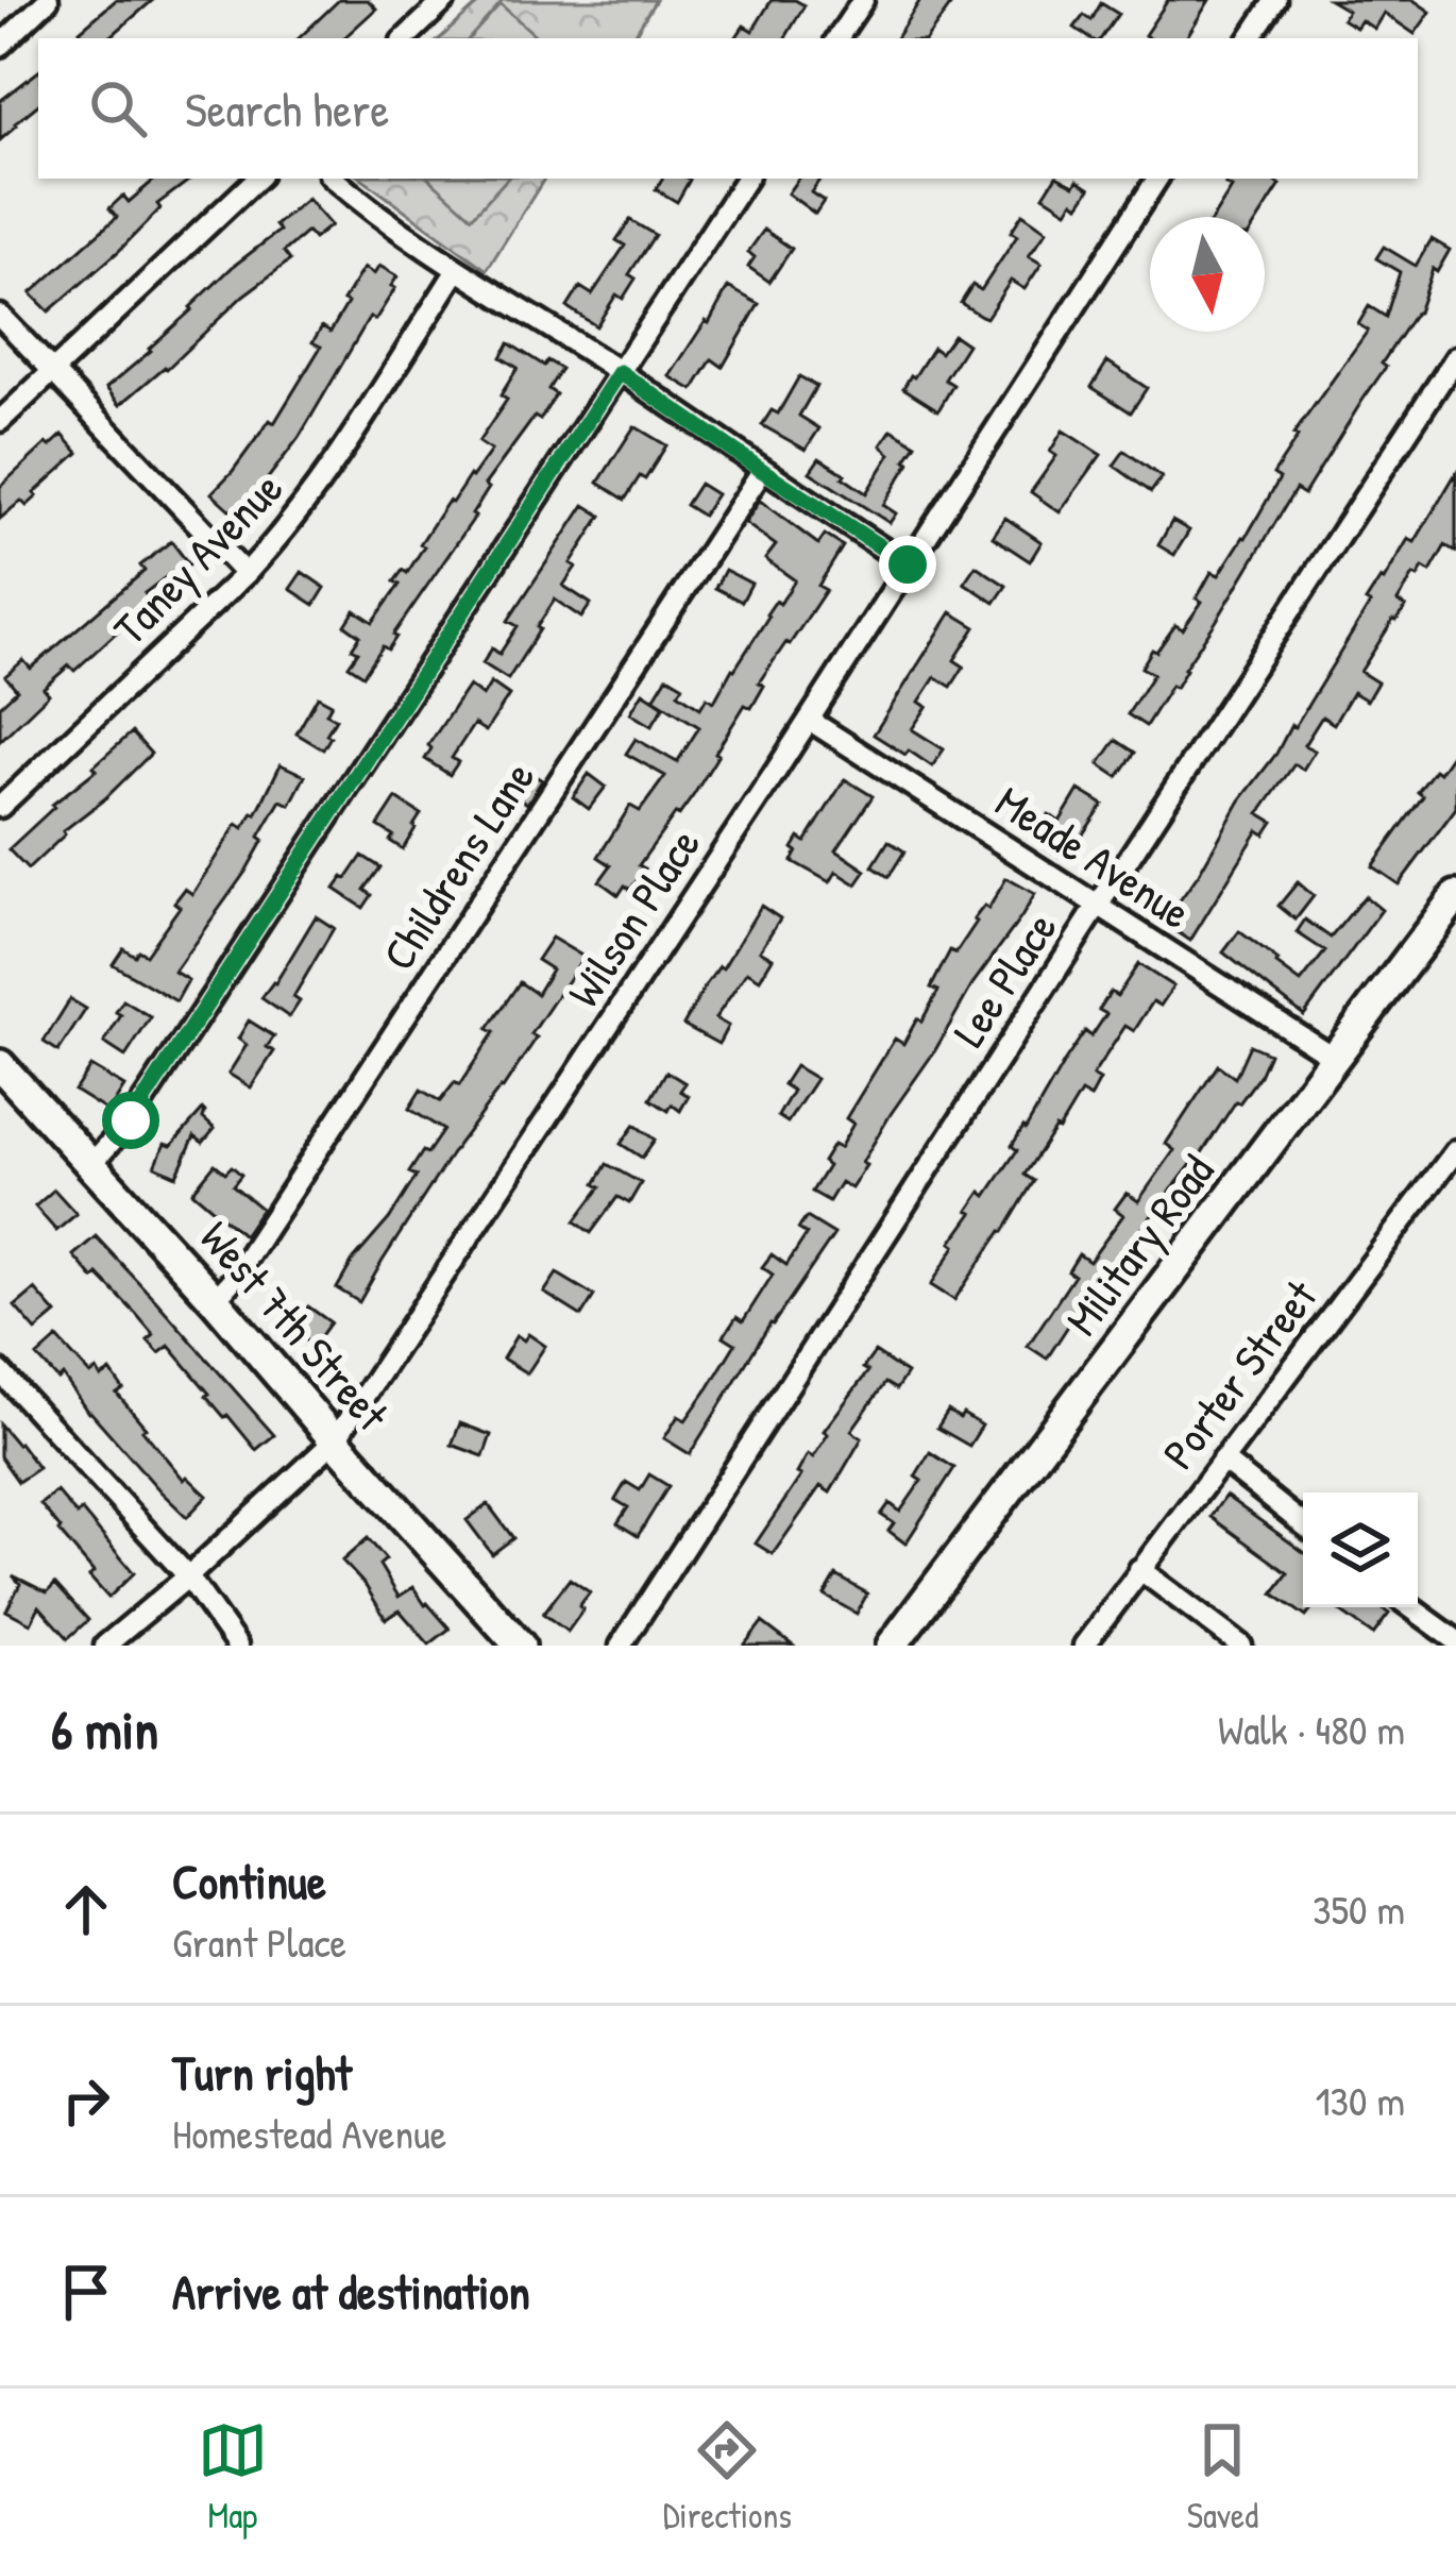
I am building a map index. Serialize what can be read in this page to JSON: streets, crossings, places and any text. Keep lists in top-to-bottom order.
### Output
{
  "streets": {
    "street": [
      "Taney Avenue",
      "Meade Avenue",
      "Childrens Lane",
      "Wilson Place",
      "Lee Place",
      "Military Road",
      "West 7th Street",
      "Porter Street"
    ]
  },
  "crossings": [
    ["Meade Avenue", "Wilson Place"],
    ["Meade Avenue", "Lee Place"],
    ["Meade Avenue", "Military Road"],
    ["Childrens Lane", "West 7th Street"],
    ["Wilson Place", "West 7th Street"]
  ],
  "north": "bottom",
  "page": {
    "search": "Search here",
    "heading": ["6 min", "Walk · 480 m"],
    "list": [
      ["Continue", "Grant Place", "350 m"],
      ["Turn right", "Homestead Avenue", "130 m"],
      "Arrive at destination"
    ],
    "nav": ["Map", "Directions", "Saved"]
  }
}
